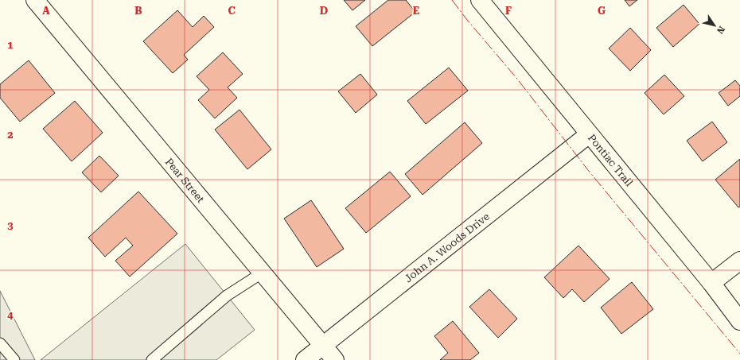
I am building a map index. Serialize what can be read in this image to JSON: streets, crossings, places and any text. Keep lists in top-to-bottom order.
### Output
{
  "streets": {
    "street": ["Pontiac Trail", "Pear Street", "John A. Woods Drive"]
  },
  "crossings": [
    ["Pontiac Trail", "John A. Woods Drive"],
    ["Pear Street", "John A. Woods Drive"]
  ],
  "north": "bottom right",
  "grid": {
    "columns": [
      "A",
      "B",
      "C",
      "D",
      "E",
      "F",
      "G"
    ],
    "rows": [
      "1",
      "2",
      "3",
      "4"
    ]
  }
}
